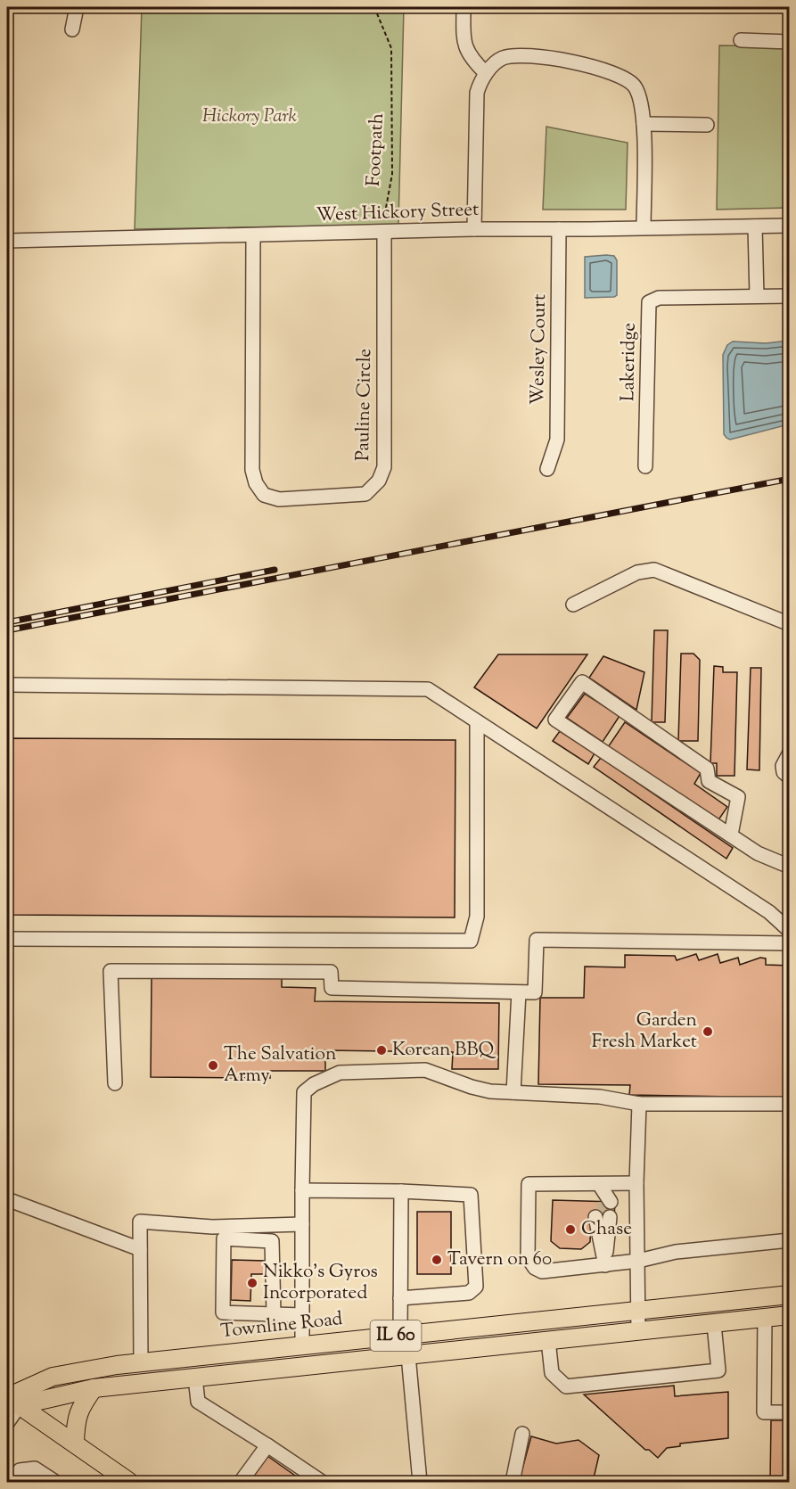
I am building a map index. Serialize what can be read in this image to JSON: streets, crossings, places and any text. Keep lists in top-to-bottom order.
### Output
{
  "streets": {
    "main road": ["Townline Road", "IL 60"],
    "street": [
      "West Hickory Street",
      "Wesley Court",
      "Lakeridge",
      "Pauline Circle"
    ],
    "path": ["Footpath"]
  },
  "crossings": [
    ["West Hickory Street", "Wesley Court"],
    ["West Hickory Street", "Pauline Circle"],
    ["Townline Road", "IL 60"]
  ],
  "parks": ["Hickory Park"],
  "places": [
    "Garden Fresh Market",
    "Korean BBQ",
    "The Salvation Army",
    "Chase",
    "Tavern on 60",
    "Nikko's Gyros Incorporated"
  ]
}
